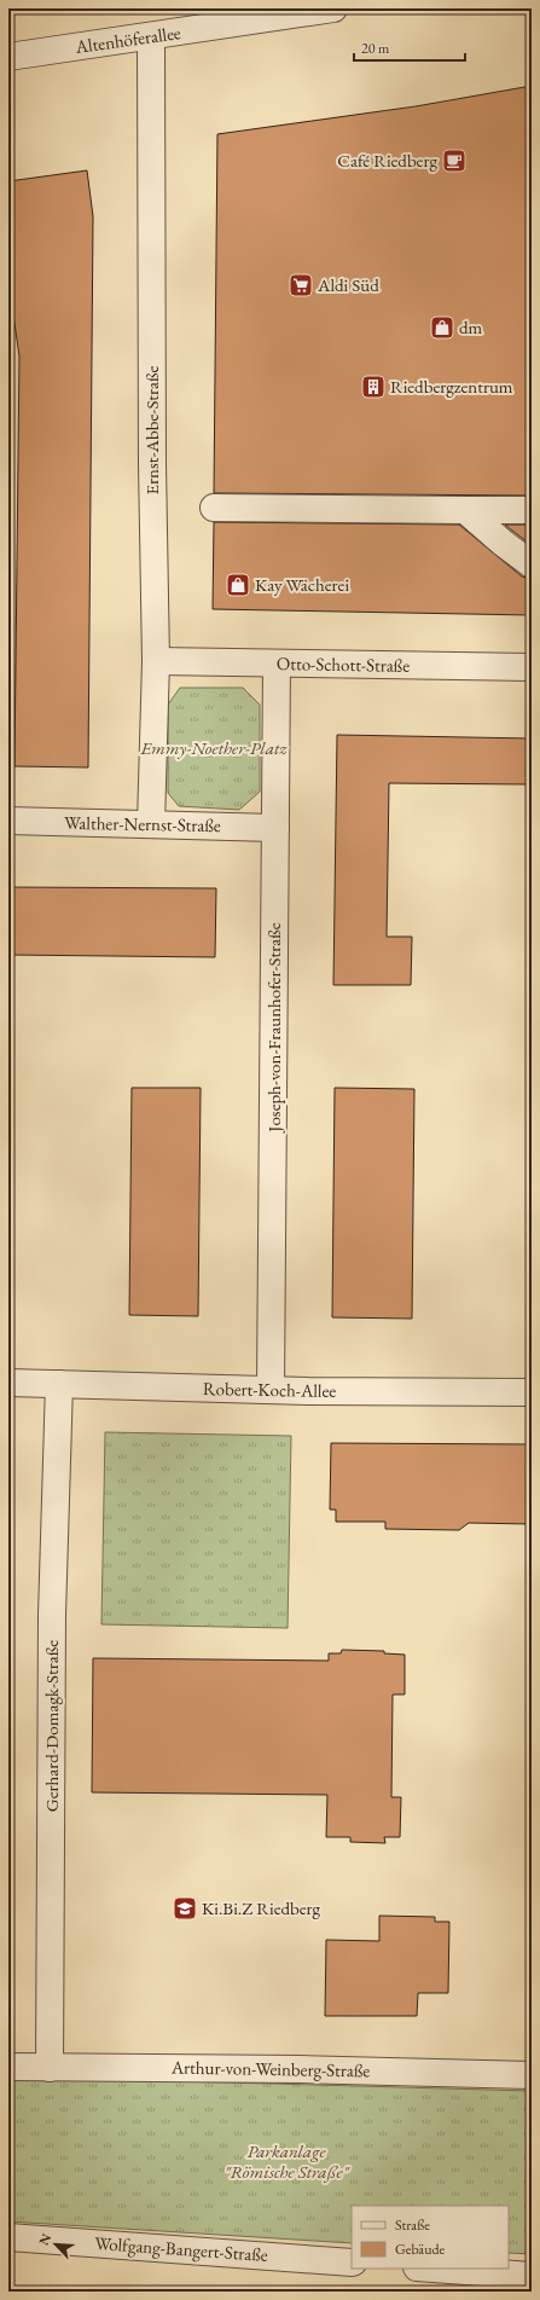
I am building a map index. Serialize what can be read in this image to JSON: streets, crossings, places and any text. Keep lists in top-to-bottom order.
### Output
{
  "streets": {
    "street": [
      "Altenhöferallee",
      "Ernst-Abbe-Straße",
      "Otto-Schott-Straße",
      "Walther-Nernst-Straße",
      "Joseph-von-Fraunhofer-Straße",
      "Robert-Koch-Allee",
      "Gerhard-Domagk-Straße",
      "Arthur-von-Weinberg-Straße",
      "Wolfgang-Bangert-Straße"
    ]
  },
  "crossings": [
    ["Altenhöferallee", "Ernst-Abbe-Straße"],
    ["Ernst-Abbe-Straße", "Otto-Schott-Straße"],
    ["Ernst-Abbe-Straße", "Walther-Nernst-Straße"],
    ["Otto-Schott-Straße", "Joseph-von-Fraunhofer-Straße"],
    ["Walther-Nernst-Straße", "Joseph-von-Fraunhofer-Straße"],
    ["Joseph-von-Fraunhofer-Straße", "Robert-Koch-Allee"],
    ["Robert-Koch-Allee", "Gerhard-Domagk-Straße"],
    ["Gerhard-Domagk-Straße", "Arthur-von-Weinberg-Straße"]
  ],
  "parks": ["Emmy-Noether-Platz", "Parkanlage \"Römische Straße\""],
  "places": {
    "cafe": ["Café Riedberg"],
    "supermarket": ["Aldi Süd"],
    "shop": ["dm", "Kay Wächerei"],
    "building": ["Riedbergzentrum"],
    "school or university": ["Ki.Bi.Z Riedberg"]
  },
  "legend": ["Straße", "Gebäude"],
  "scale_bar": "20 m",
  "north": "top left"
}
